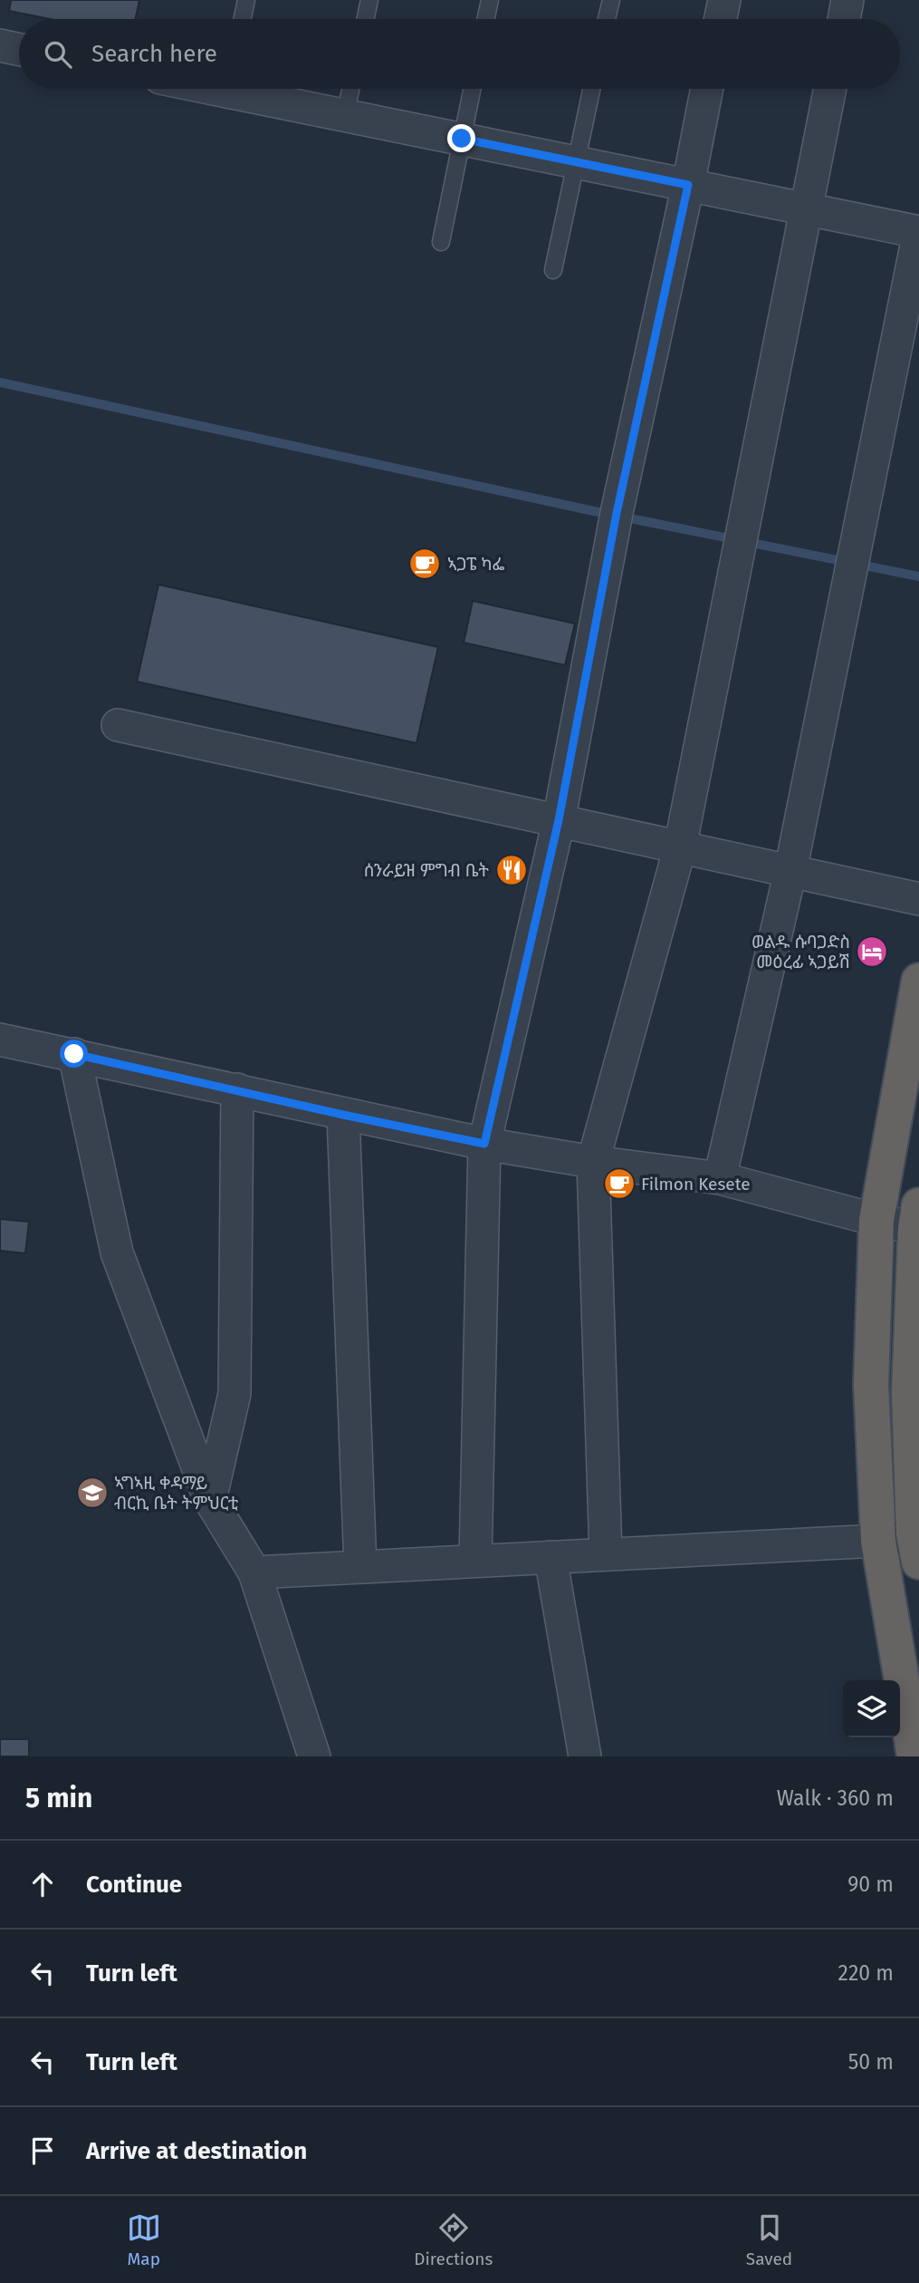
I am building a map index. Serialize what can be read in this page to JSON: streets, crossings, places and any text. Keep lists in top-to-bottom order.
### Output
{
  "places": {
    "cafe": ["ኣጋፔ ካፌ", "Filmon Kesete"],
    "restaurant": ["ሰንራይዝ ምግብ ቤት"],
    "hotel": ["ወልዱ ሱባጋድስ መዕረፊ ኣጋይሽ"],
    "school or university": ["ኣግኣዚ ቀዳማይ ብርኪ ቤት ትምህርቲ"]
  },
  "page": {
    "search": "Search here",
    "heading": ["5 min", "Walk · 360 m"],
    "list": [
      ["Continue", "90 m"],
      ["Turn left", "220 m"],
      ["Turn left", "50 m"],
      "Arrive at destination"
    ],
    "nav": ["Map", "Directions", "Saved"]
  }
}
